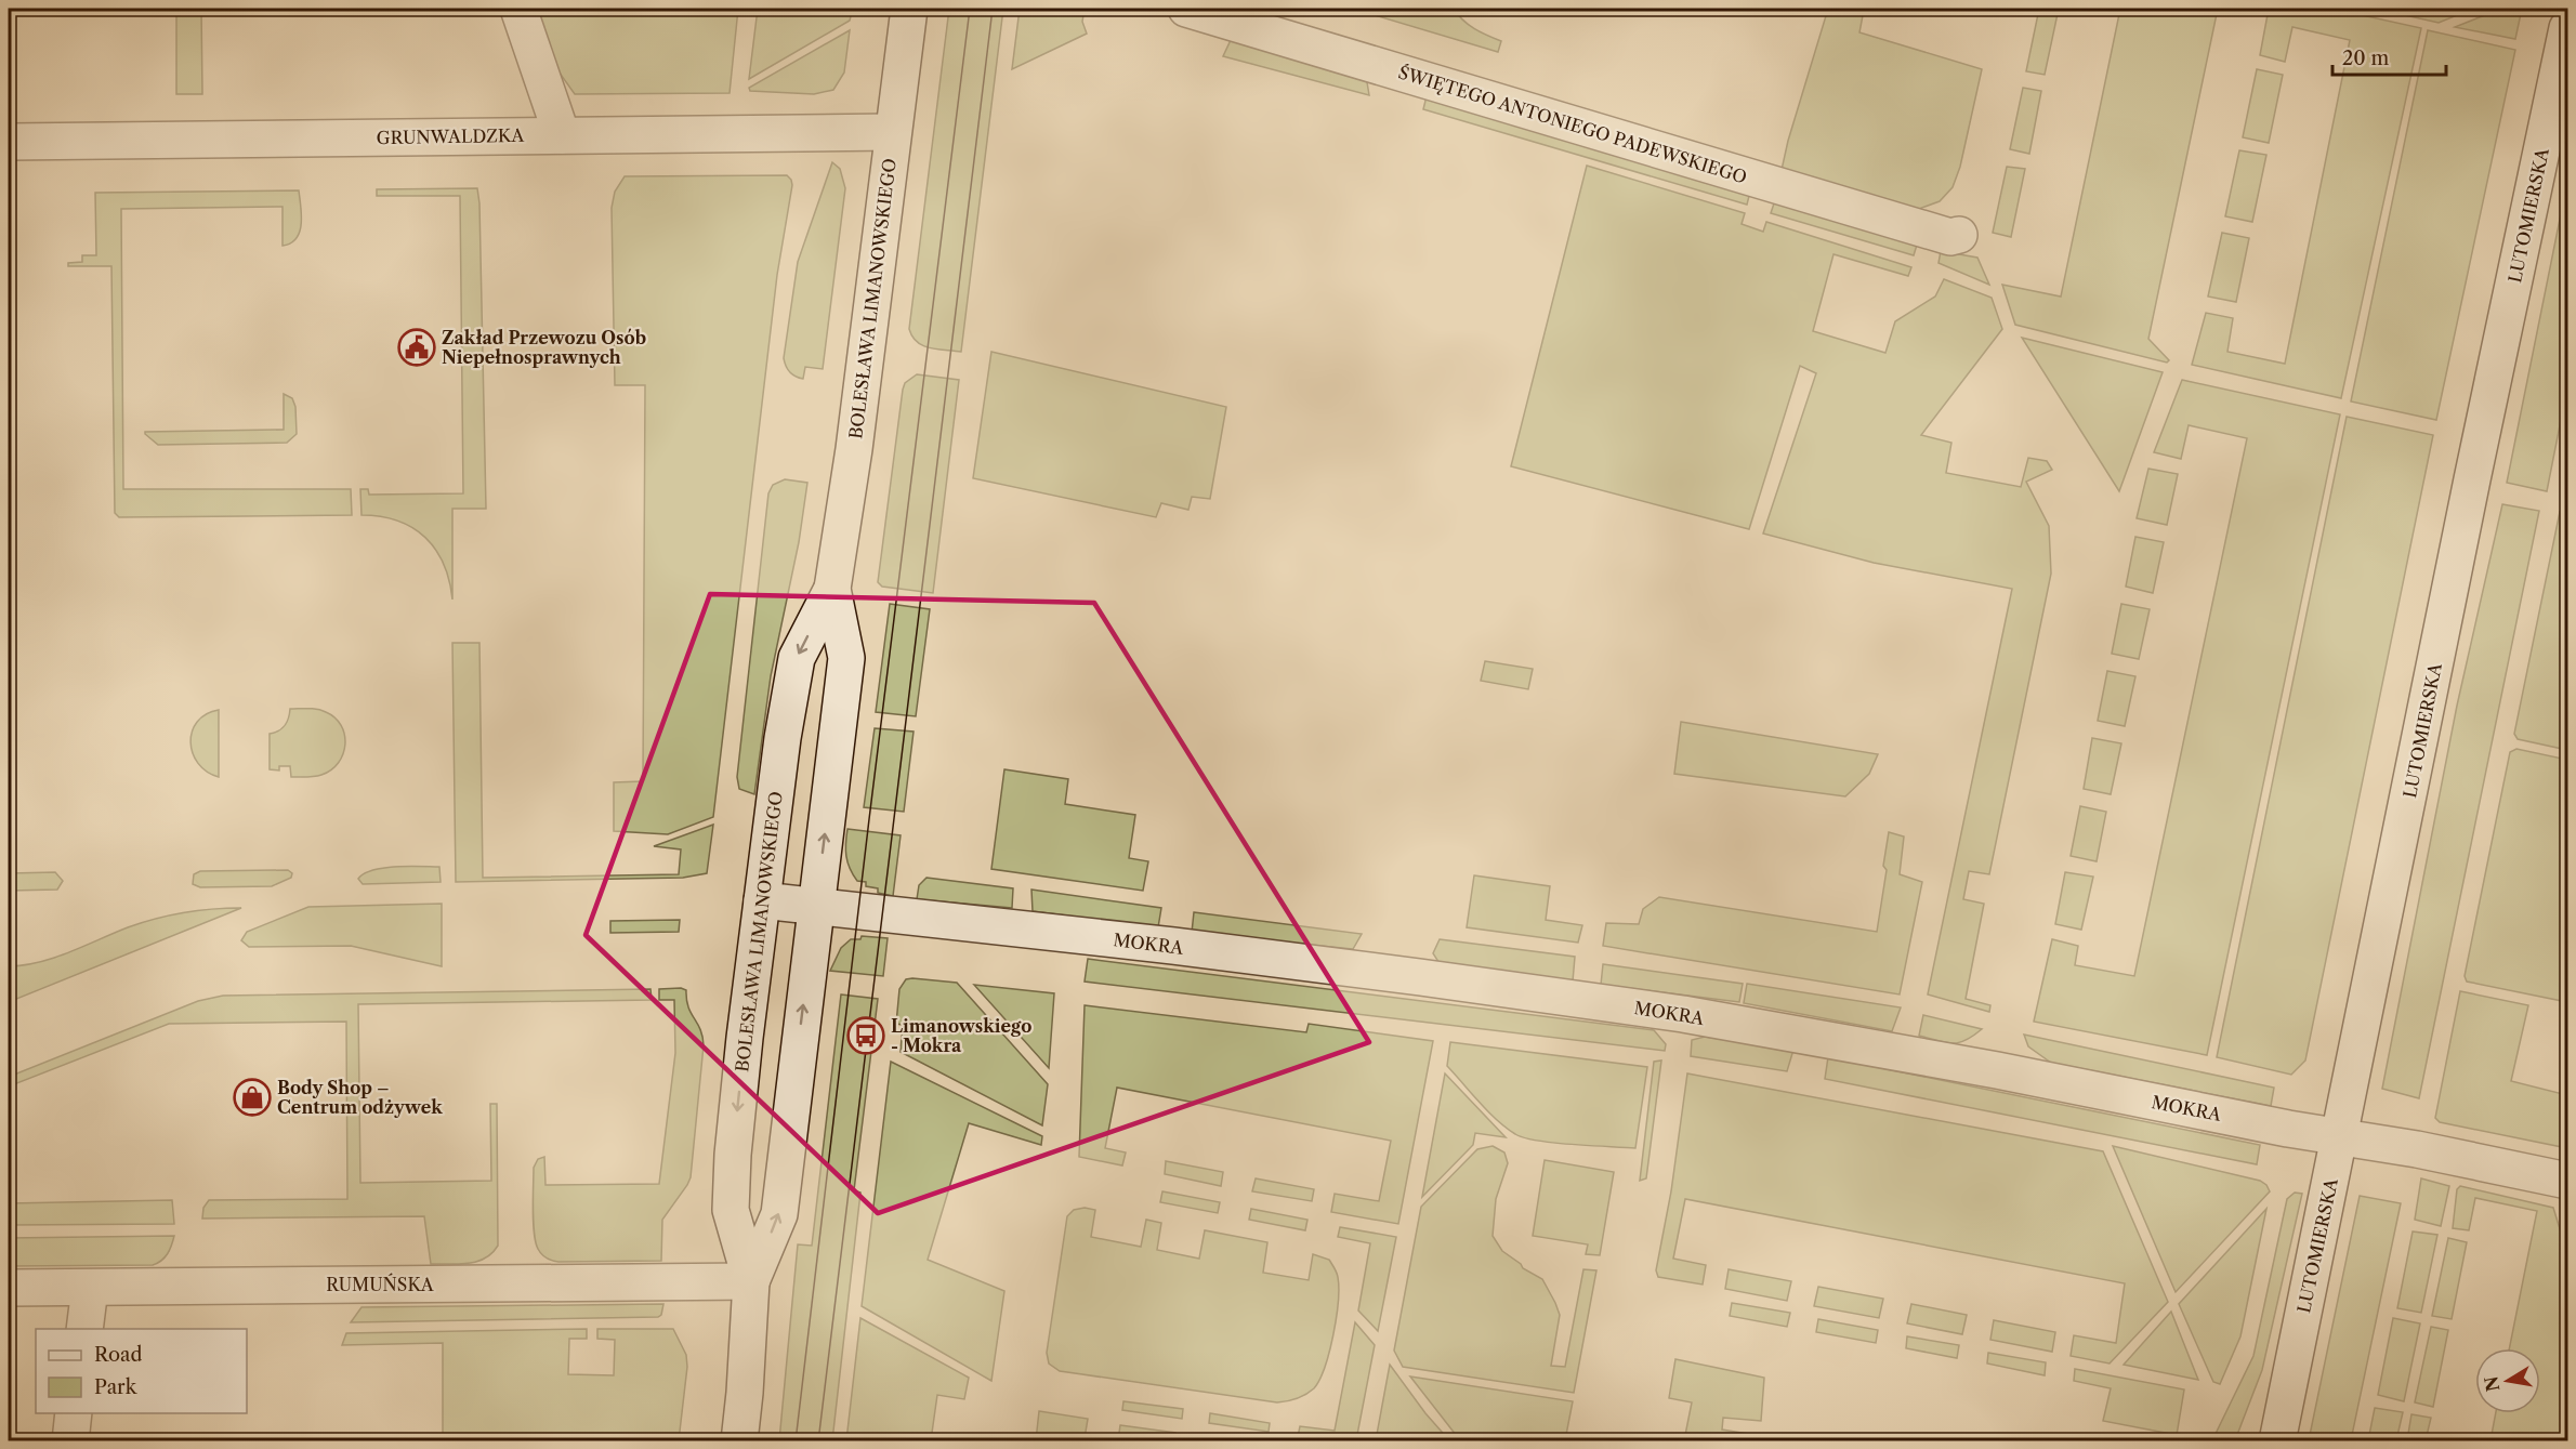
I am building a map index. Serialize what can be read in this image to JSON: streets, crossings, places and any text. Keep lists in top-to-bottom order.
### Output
{
  "streets": {
    "street": [
      "ŚWIĘTEGO ANTONIEGO PADEWSKIEGO",
      "GRUNWALDZKA",
      "LUTOMIERSKA",
      "BOLESŁAWA LIMANOWSKIEGO",
      "MOKRA",
      "RUMUŃSKA"
    ]
  },
  "crossings": [
    ["GRUNWALDZKA", "BOLESŁAWA LIMANOWSKIEGO"],
    ["LUTOMIERSKA", "MOKRA"],
    ["BOLESŁAWA LIMANOWSKIEGO", "MOKRA"],
    ["BOLESŁAWA LIMANOWSKIEGO", "RUMUŃSKA"]
  ],
  "places": {
    "public building": ["Zakład Przewozu Osób Niepełnosprawnych"],
    "bus stop": ["Limanowskiego - Mokra"],
    "shop": ["Body Shop – Centrum odżywek"]
  },
  "legend": ["Road", "Park"],
  "scale_bar": "20 m",
  "north": "left"
}
